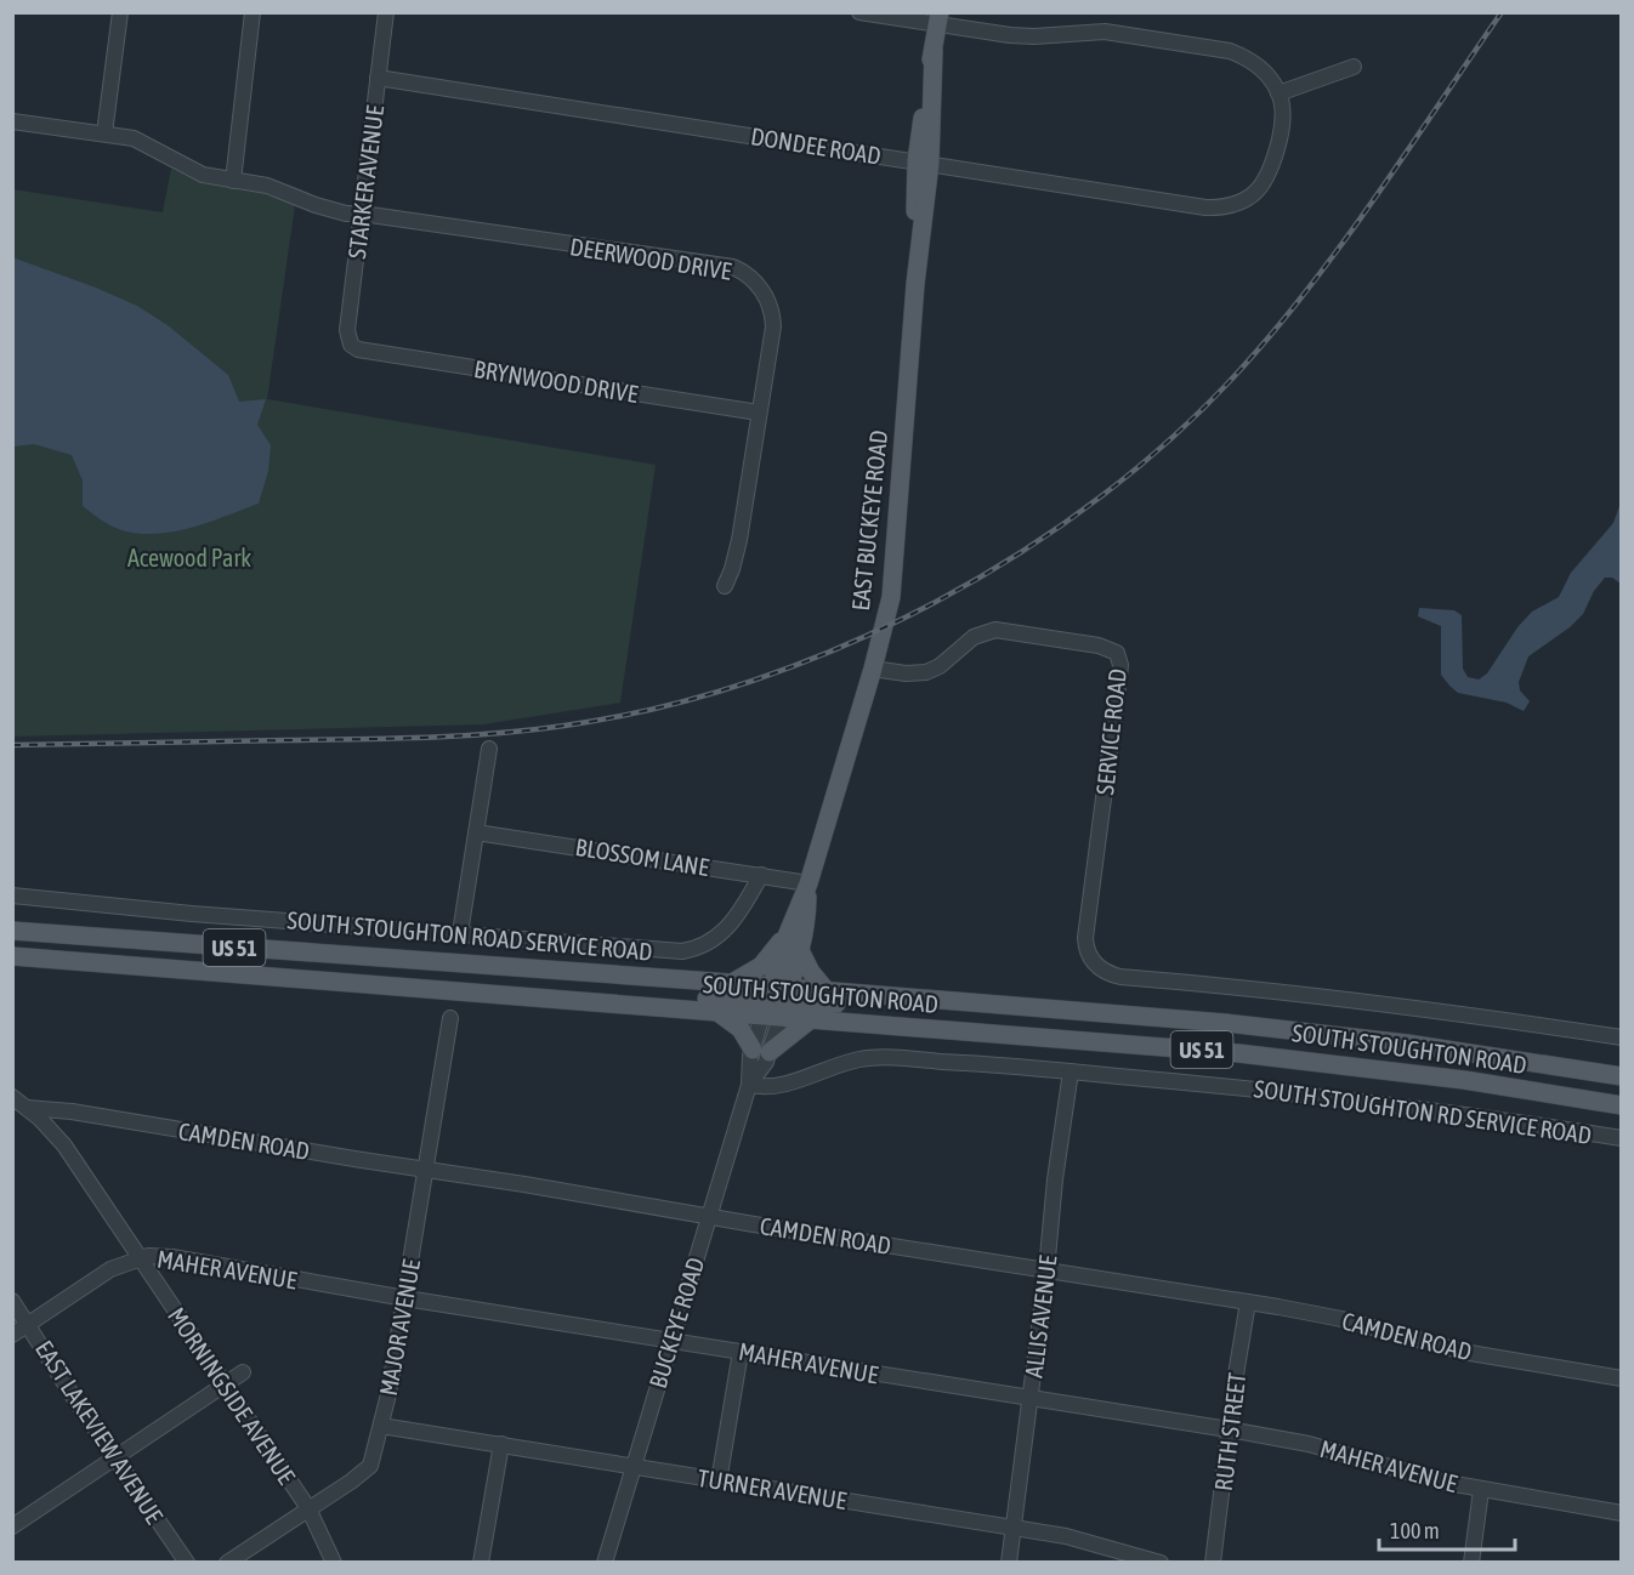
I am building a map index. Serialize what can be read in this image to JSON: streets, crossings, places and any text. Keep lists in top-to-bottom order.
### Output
{
  "streets": {
    "main road": ["EAST BUCKEYE ROAD", "US 51", "SOUTH STOUGHTON ROAD"],
    "street": [
      "DONDEE ROAD",
      "STARKER AVENUE",
      "DEERWOOD DRIVE",
      "BRYNWOOD DRIVE",
      "SERVICE ROAD",
      "BLOSSOM LANE",
      "SOUTH STOUGHTON ROAD SERVICE ROAD",
      "SOUTH STOUGHTON RD SERVICE ROAD",
      "CAMDEN ROAD",
      "MAHER AVENUE",
      "ALLIS AVENUE",
      "BUCKEYE ROAD",
      "MAJOR AVENUE",
      "MORNINGSIDE AVENUE",
      "EAST LAKEVIEW AVENUE",
      "RUTH STREET",
      "TURNER AVENUE"
    ]
  },
  "crossings": [
    ["DONDEE ROAD", "STARKER AVENUE"],
    ["DONDEE ROAD", "EAST BUCKEYE ROAD"],
    ["STARKER AVENUE", "DEERWOOD DRIVE"],
    ["STARKER AVENUE", "BRYNWOOD DRIVE"],
    ["DEERWOOD DRIVE", "BRYNWOOD DRIVE"],
    ["EAST BUCKEYE ROAD", "SERVICE ROAD"],
    ["EAST BUCKEYE ROAD", "BLOSSOM LANE"],
    ["EAST BUCKEYE ROAD", "SOUTH STOUGHTON ROAD"],
    ["EAST BUCKEYE ROAD", "BUCKEYE ROAD"],
    ["SERVICE ROAD", "SOUTH STOUGHTON ROAD"],
    ["BLOSSOM LANE", "SOUTH STOUGHTON ROAD SERVICE ROAD"],
    ["SOUTH STOUGHTON ROAD", "BUCKEYE ROAD"],
    ["SOUTH STOUGHTON RD SERVICE ROAD", "ALLIS AVENUE"],
    ["SOUTH STOUGHTON RD SERVICE ROAD", "BUCKEYE ROAD"],
    ["CAMDEN ROAD", "ALLIS AVENUE"],
    ["CAMDEN ROAD", "BUCKEYE ROAD"],
    ["CAMDEN ROAD", "MAJOR AVENUE"],
    ["CAMDEN ROAD", "MORNINGSIDE AVENUE"],
    ["CAMDEN ROAD", "RUTH STREET"],
    ["MAHER AVENUE", "ALLIS AVENUE"],
    ["MAHER AVENUE", "BUCKEYE ROAD"],
    ["MAHER AVENUE", "MAJOR AVENUE"],
    ["MAHER AVENUE", "MORNINGSIDE AVENUE"],
    ["MAHER AVENUE", "EAST LAKEVIEW AVENUE"],
    ["MAHER AVENUE", "RUTH STREET"],
    ["ALLIS AVENUE", "TURNER AVENUE"],
    ["BUCKEYE ROAD", "TURNER AVENUE"],
    ["MAJOR AVENUE", "MORNINGSIDE AVENUE"],
    ["MAJOR AVENUE", "TURNER AVENUE"]
  ],
  "parks": ["Acewood Park"],
  "scale_bar": "100 m"
}
